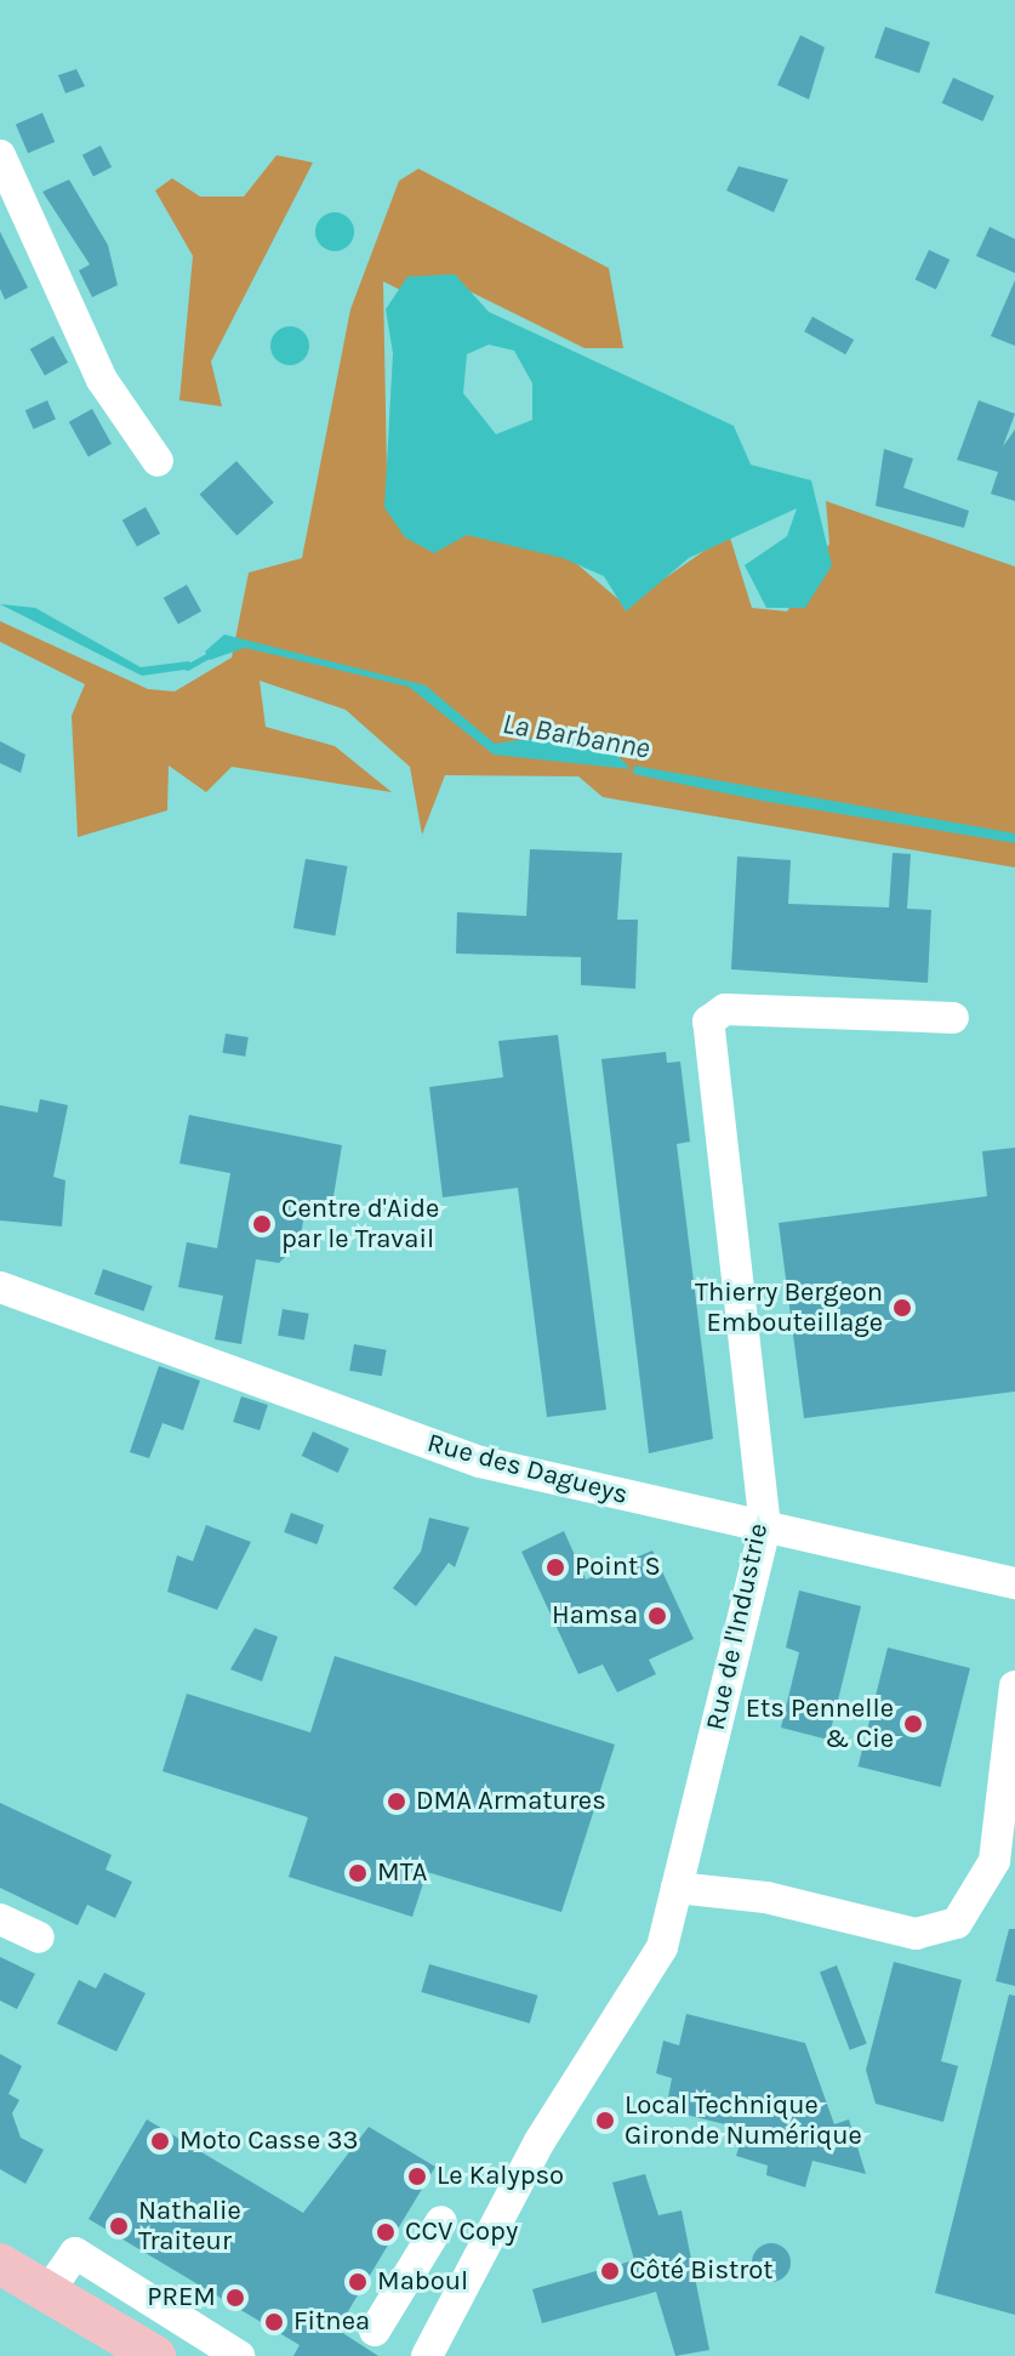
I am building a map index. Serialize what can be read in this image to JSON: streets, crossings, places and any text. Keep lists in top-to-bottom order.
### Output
{
  "streets": {
    "street": ["Rue des Dagueys", "Rue de l'Industrie"]
  },
  "crossings": [
    ["Rue des Dagueys", "Rue de l'Industrie"]
  ],
  "water": ["La Barbanne"],
  "places": [
    "Centre d'Aide par le Travail",
    "Thierry Bergeon Embouteillage",
    "Point S",
    "Hamsa",
    "Ets Pennelle & Cie",
    "DMA Armatures",
    "MTA",
    "Local Technique Gironde Numérique",
    "Moto Casse 33",
    "Le Kalypso",
    "Nathalie Traiteur",
    "CCV Copy",
    "Côté Bistrot",
    "Maboul",
    "PREM",
    "Fitnea"
  ]
}
